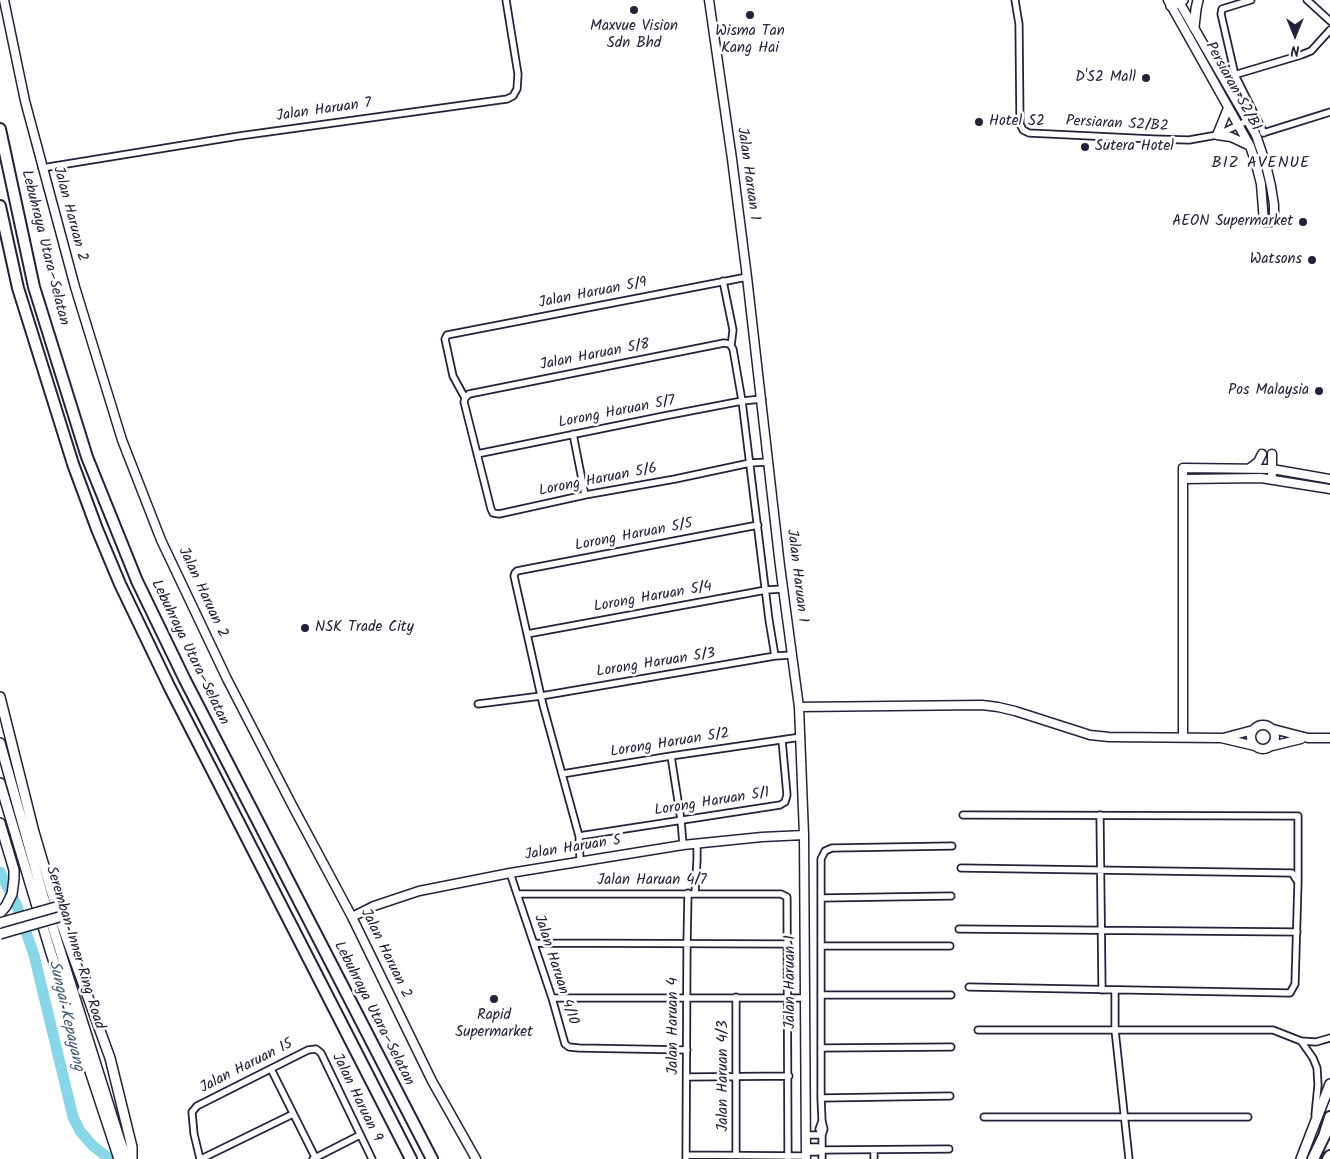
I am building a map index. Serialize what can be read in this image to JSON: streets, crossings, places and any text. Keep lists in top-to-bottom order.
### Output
{
  "streets": {
    "highway": ["Lebuhraya Utara–Selatan"],
    "main road": [
      "Persiaran S2/B1",
      "Jalan Haruan 1",
      "Jalan Haruan 2",
      "Jalan Haruan 5",
      "Seremban Inner Ring Road"
    ],
    "street": [
      "Jalan Haruan 7",
      "Persiaran S2/B2",
      "Jalan Haruan 5/9",
      "Jalan Haruan 5/8",
      "Lorong Haruan 5/7",
      "Lorong Haruan 5/6",
      "Lorong Haruan 5/5",
      "Lorong Haruan 5/4",
      "Lorong Haruan 5/3",
      "Lorong Haruan 5/2",
      "Lorong Haruan 5/1",
      "Jalan Haruan 4/7",
      "Jalan Haruan 4/10",
      "Jalan Haruan 4",
      "Jalan Haruan 15",
      "Jalan Haruan 4/3",
      "Jalan Haruan 9"
    ]
  },
  "crossings": [
    ["Persiaran S2/B1", "Persiaran S2/B2"],
    ["Jalan Haruan 7", "Jalan Haruan 2"],
    ["Jalan Haruan 1", "Jalan Haruan 5/9"],
    ["Jalan Haruan 1", "Lorong Haruan 5/7"],
    ["Jalan Haruan 1", "Lorong Haruan 5/6"],
    ["Jalan Haruan 1", "Lorong Haruan 5/4"],
    ["Jalan Haruan 1", "Lorong Haruan 5/3"],
    ["Jalan Haruan 1", "Lorong Haruan 5/2"],
    ["Jalan Haruan 1", "Jalan Haruan 5"],
    ["Jalan Haruan 2", "Jalan Haruan 5"],
    ["Jalan Haruan 5/9", "Jalan Haruan 5/8"],
    ["Lorong Haruan 5/7", "Lorong Haruan 5/6"],
    ["Lorong Haruan 5/5", "Lorong Haruan 5/4"],
    ["Lorong Haruan 5/2", "Lorong Haruan 5/1"],
    ["Jalan Haruan 5", "Jalan Haruan 4/10"],
    ["Jalan Haruan 5", "Jalan Haruan 4"],
    ["Jalan Haruan 4/7", "Jalan Haruan 4/10"],
    ["Jalan Haruan 4/7", "Jalan Haruan 4"],
    ["Jalan Haruan 4/10", "Jalan Haruan 4"],
    ["Jalan Haruan 15", "Jalan Haruan 9"]
  ],
  "districts": ["BIZ AVENUE"],
  "water": ["Sungai Kepayang"],
  "places": [
    "Maxvue Vision Sdn Bhd",
    "Wisma Tan Kang Hai",
    "D'S2 Mall",
    "Hotel S2",
    "Sutera Hotel",
    "AEON Supermarket",
    "Watsons",
    "Pos Malaysia",
    "NSK Trade City",
    "Rapid Supermarket"
  ],
  "north": "bottom"
}
